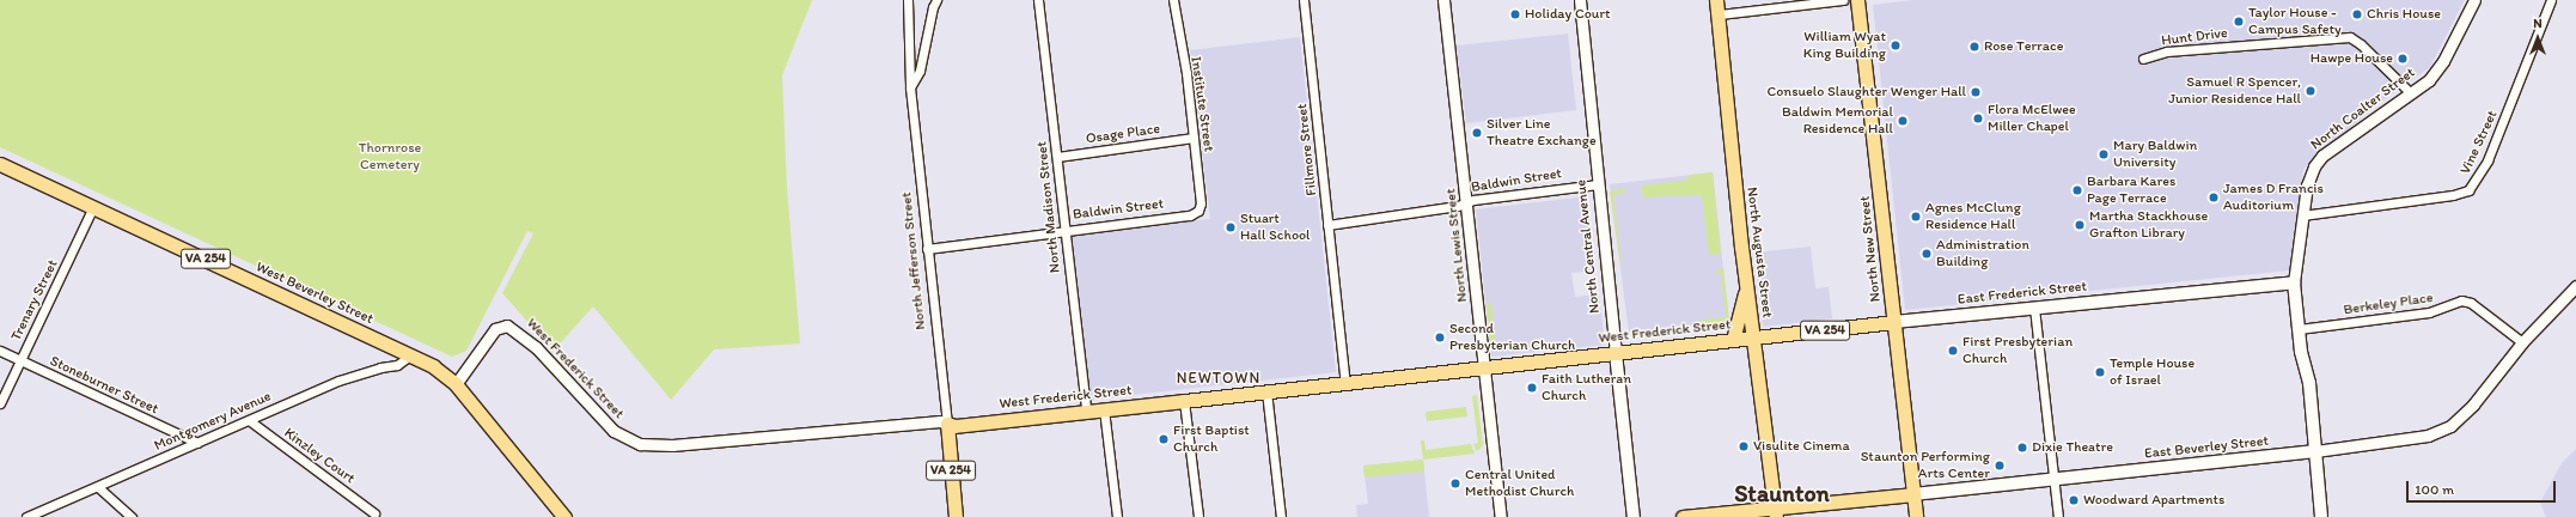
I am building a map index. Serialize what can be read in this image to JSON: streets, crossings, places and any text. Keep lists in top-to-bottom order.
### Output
{
  "streets": {
    "main road": [
      "North Coalter Street",
      "North Central Avenue",
      "North New Street",
      "North Augusta Street",
      "VA 254",
      "North Jefferson Street",
      "West Beverley Street",
      "East Frederick Street",
      "West Frederick Street",
      "East Beverley Street"
    ],
    "street": [
      "Hunt Drive",
      "Institute Street",
      "Osage Place",
      "Vine Street",
      "Fillmore Street",
      "Baldwin Street",
      "North Madison Street",
      "North Lewis Street",
      "Trenary Street",
      "Berkeley Place",
      "Stoneburner Street",
      "Montgomery Avenue",
      "Kinzley Court"
    ]
  },
  "crossings": [
    ["Hunt Drive", "North Coalter Street"],
    ["Institute Street", "Osage Place"],
    ["Institute Street", "Baldwin Street"],
    ["North Coalter Street", "Vine Street"],
    ["North Coalter Street", "East Frederick Street"],
    ["North Coalter Street", "Berkeley Place"],
    ["North Coalter Street", "East Beverley Street"],
    ["Osage Place", "North Madison Street"],
    ["Fillmore Street", "Baldwin Street"],
    ["Fillmore Street", "West Frederick Street"],
    ["Baldwin Street", "North Madison Street"],
    ["Baldwin Street", "North Lewis Street"],
    ["Baldwin Street", "North Central Avenue"],
    ["Baldwin Street", "North Jefferson Street"],
    ["North Madison Street", "West Frederick Street"],
    ["North Lewis Street", "West Frederick Street"],
    ["North Central Avenue", "West Frederick Street"],
    ["North New Street", "East Frederick Street"],
    ["North New Street", "East Beverley Street"],
    ["North Augusta Street", "East Frederick Street"],
    ["North Augusta Street", "West Frederick Street"],
    ["North Augusta Street", "East Beverley Street"],
    ["North Jefferson Street", "West Frederick Street"],
    ["West Beverley Street", "Trenary Street"],
    ["West Beverley Street", "West Frederick Street"],
    ["West Beverley Street", "Montgomery Avenue"],
    ["East Frederick Street", "West Frederick Street"],
    ["Trenary Street", "Stoneburner Street"],
    ["Berkeley Place", "East Beverley Street"],
    ["Stoneburner Street", "Montgomery Avenue"],
    ["Montgomery Avenue", "Kinzley Court"]
  ],
  "districts": ["NEWTOWN", "Staunton"],
  "parks": ["Thornrose Cemetery"],
  "places": [
    "Holiday Court",
    "Chris House",
    "Taylor House - Campus Safety",
    "William Wyat King Building",
    "Rose Terrace",
    "Hawpe House",
    "Samuel R Spencer, Junior Residence Hall",
    "Consuelo Slaughter Wenger Hall",
    "Flora McElwee Miller Chapel",
    "Baldwin Memorial Residence Hall",
    "Silver Line Theatre Exchange",
    "Mary Baldwin University",
    "Barbara Kares Page Terrace",
    "James D Francis Auditorium",
    "Agnes McClung Residence Hall",
    "Martha Stackhouse Grafton Library",
    "Stuart Hall School",
    "Administration Building",
    "Second Presbyterian Church",
    "First Presbyterian Church",
    "Temple House of Israel",
    "Faith Lutheran Church",
    "First Baptist Church",
    "Visulite Cinema",
    "Dixie Theatre",
    "Staunton Performing Arts Center",
    "Central United Methodist Church",
    "Woodward Apartments"
  ],
  "scale_bar": "100 m",
  "north": "top"
}
